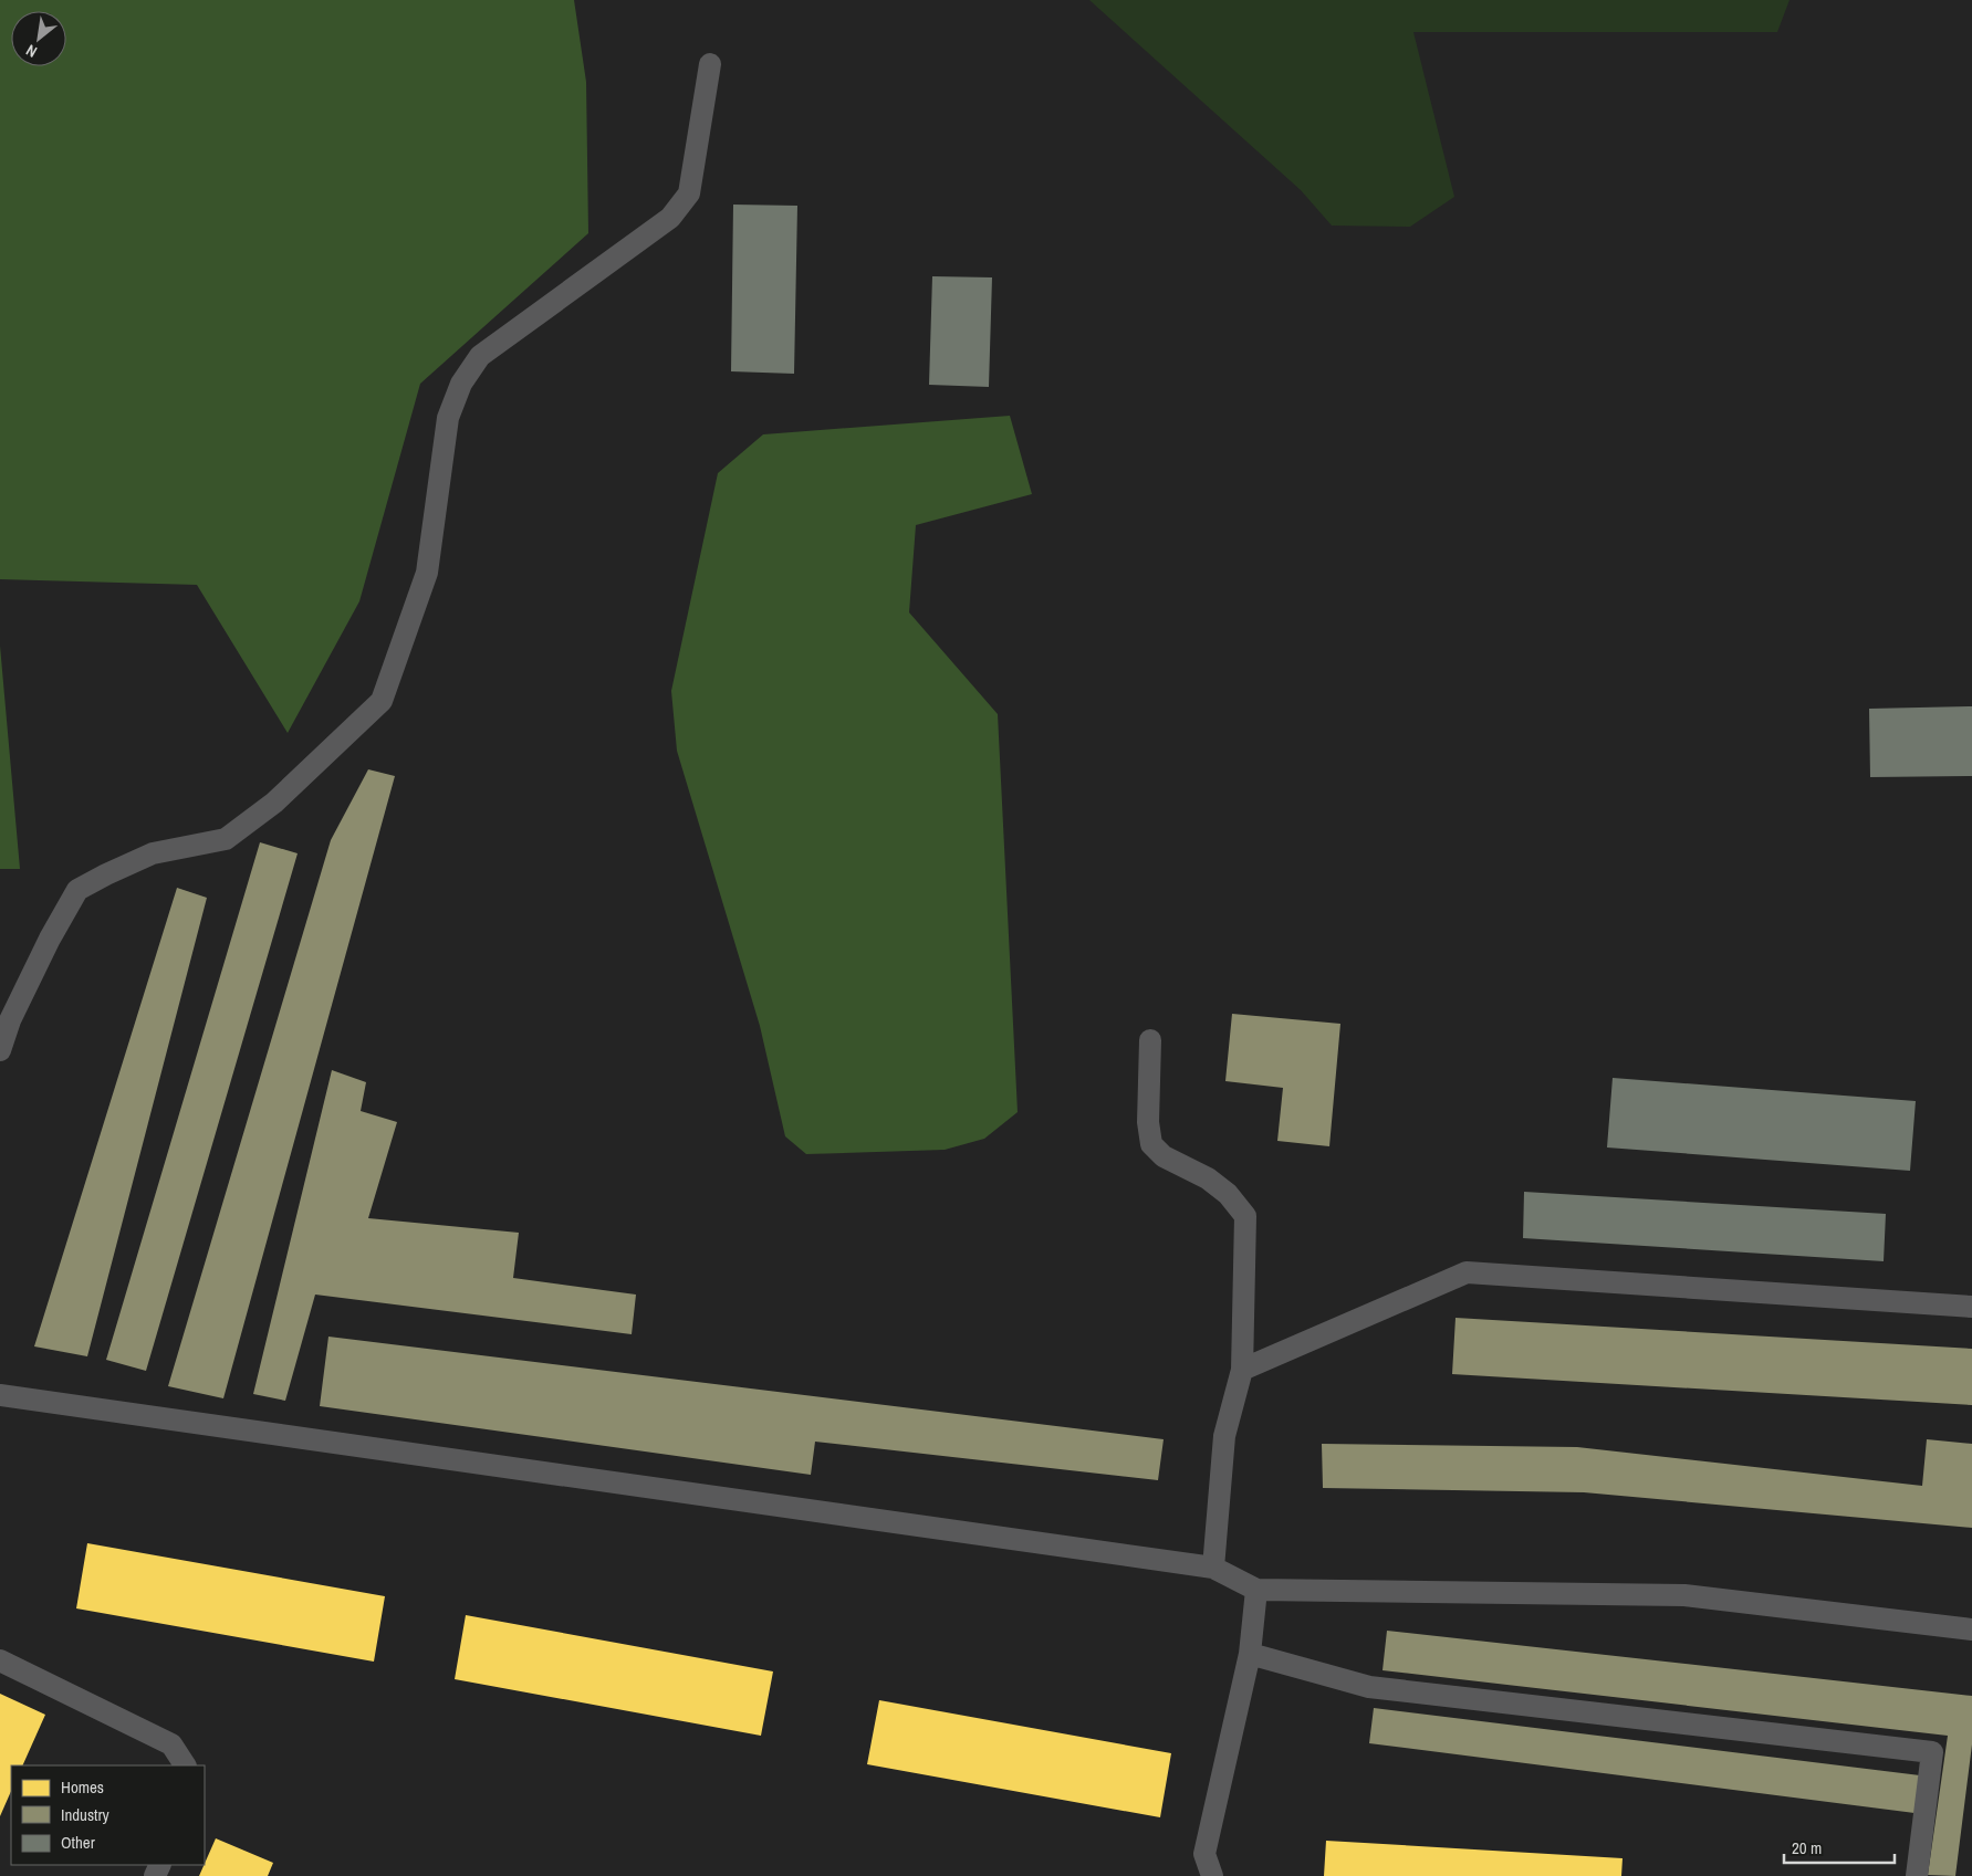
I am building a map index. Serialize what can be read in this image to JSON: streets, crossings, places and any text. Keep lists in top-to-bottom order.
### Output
{
  "legend": ["Homes", "Industry", "Other"],
  "scale_bar": "20 m",
  "north": "bottom left"
}
